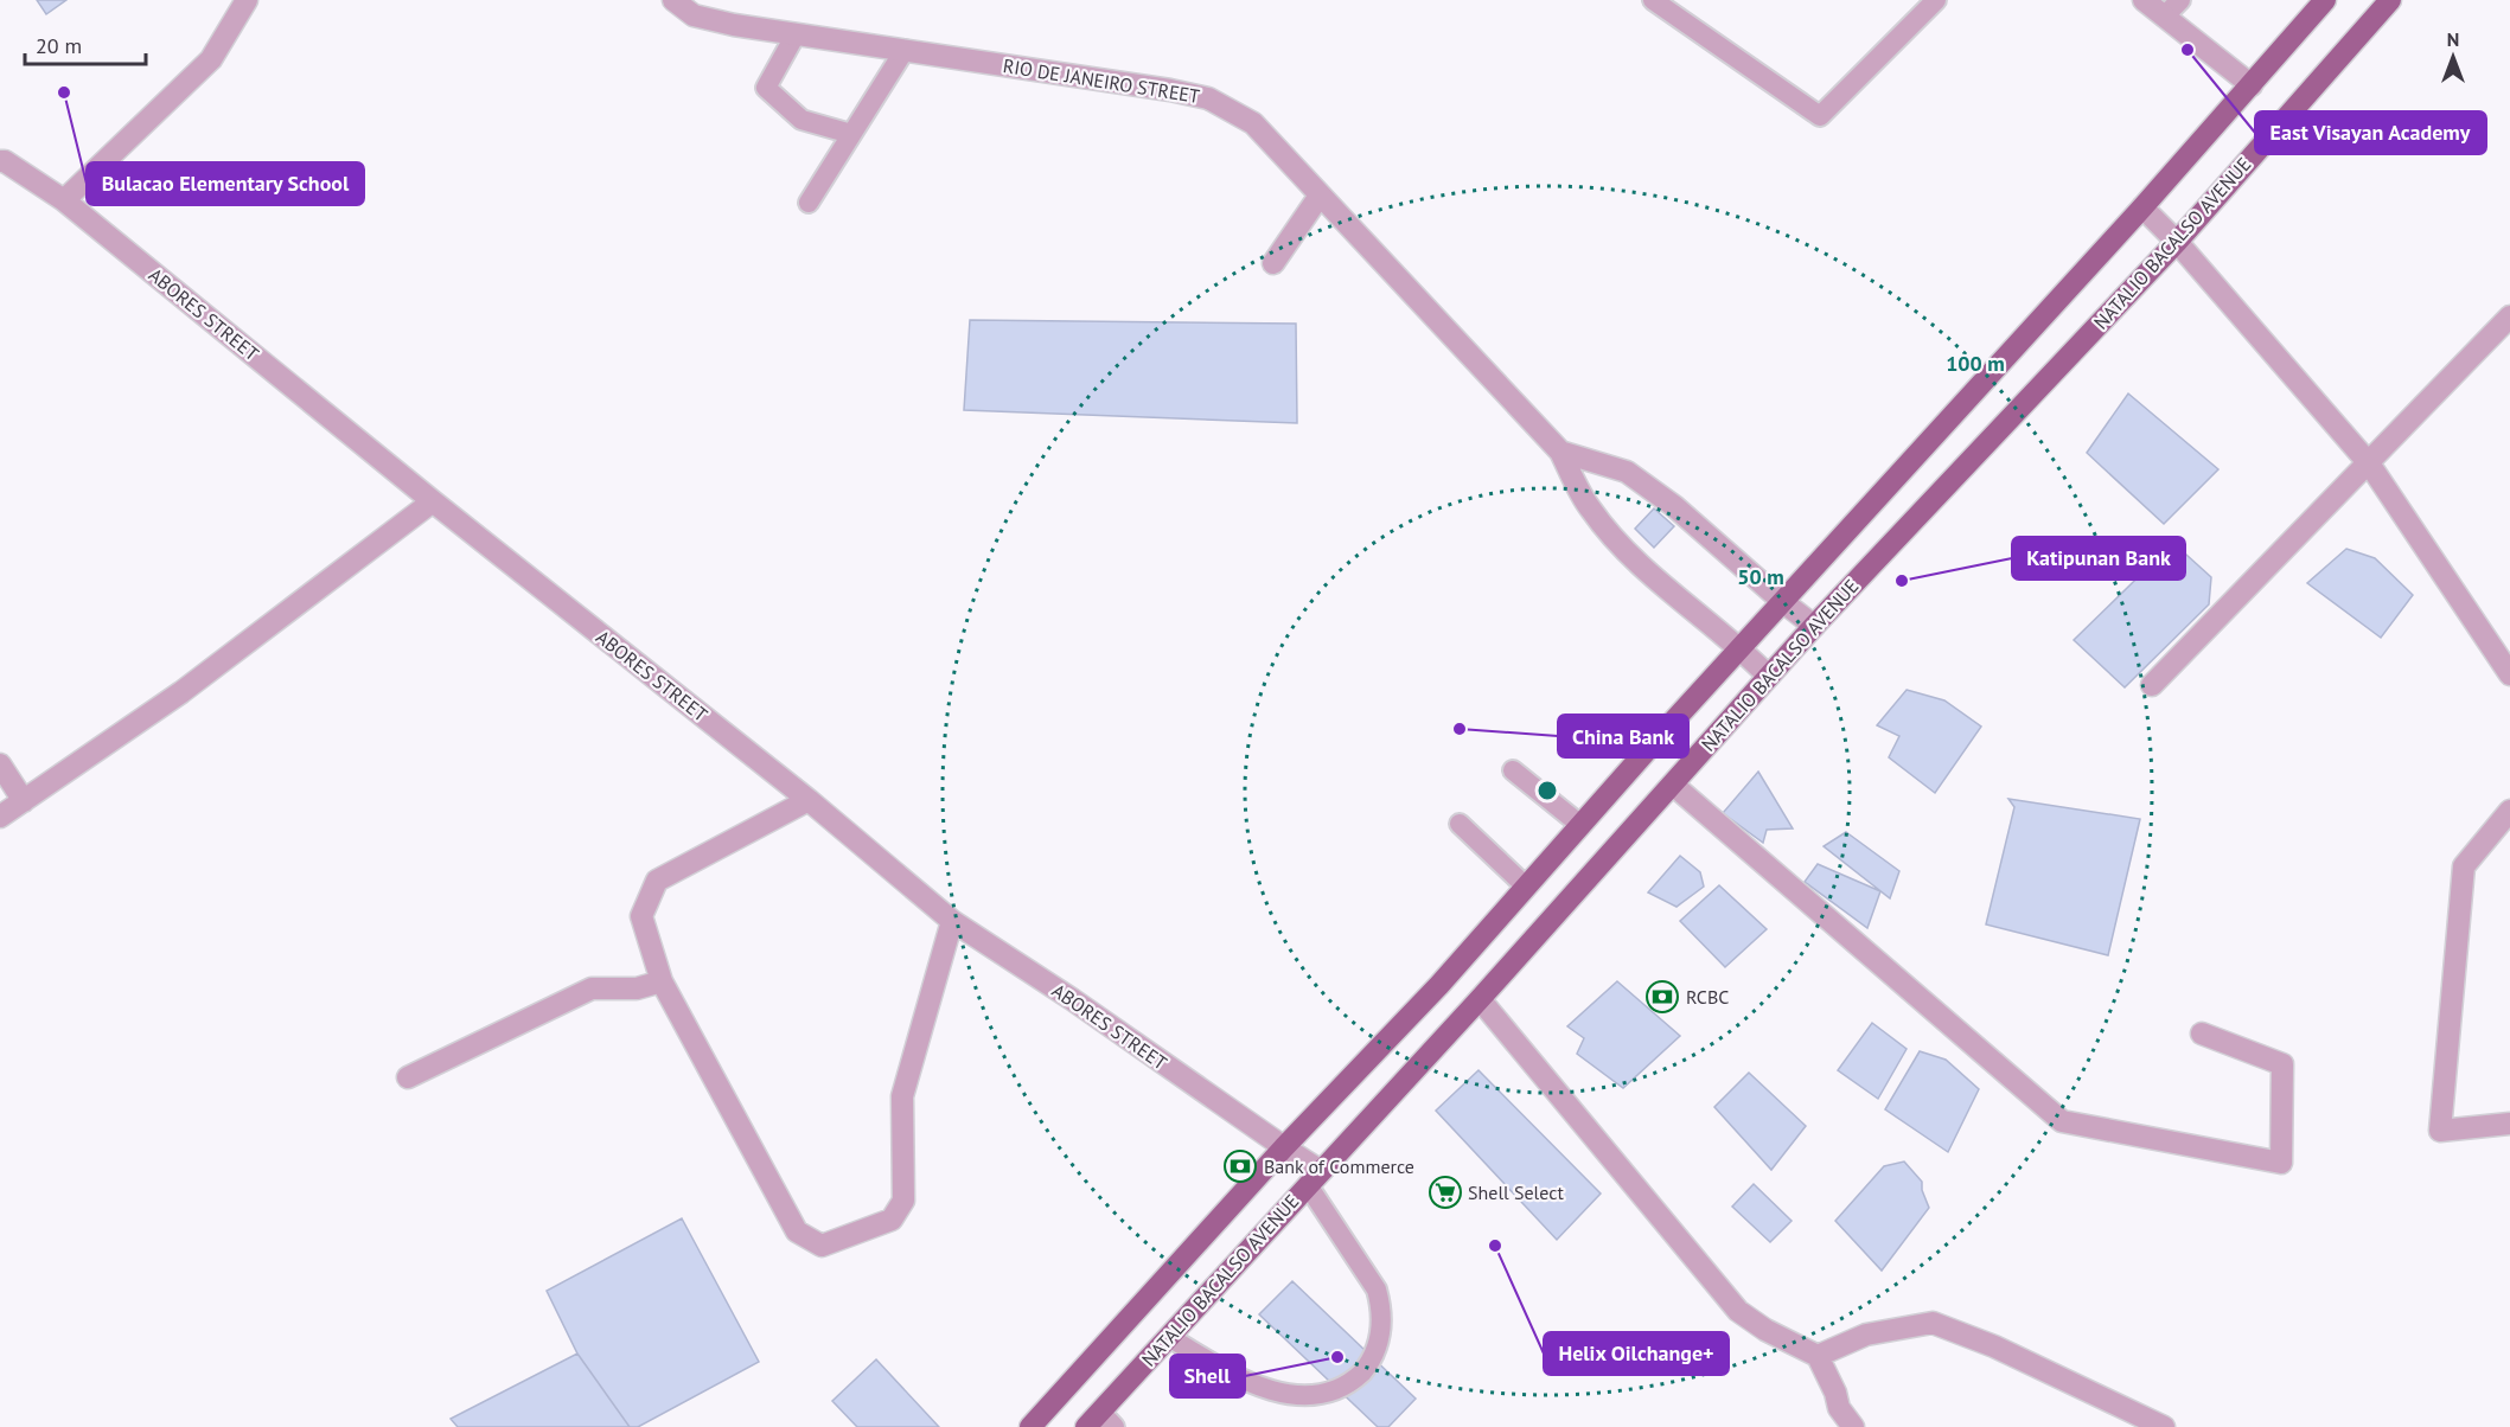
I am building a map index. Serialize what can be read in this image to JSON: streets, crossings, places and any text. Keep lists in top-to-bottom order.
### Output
{
  "streets": {
    "main road": ["NATALIO BACALSO AVENUE"],
    "street": ["RIO DE JANEIRO STREET", "ABORES STREET"]
  },
  "crossings": [
    ["RIO DE JANEIRO STREET", "NATALIO BACALSO AVENUE"],
    ["NATALIO BACALSO AVENUE", "ABORES STREET"]
  ],
  "places": {
    "other": [
      "East Visayan Academy",
      "Bulacao Elementary School",
      "Katipunan Bank",
      "China Bank",
      "Helix Oilchange+",
      "Shell"
    ],
    "bank": ["RCBC", "Bank of Commerce"],
    "supermarket": ["Shell Select"]
  },
  "scale_bar": "20 m",
  "north": "top",
  "rings": ["100 m", "50 m"]
}
